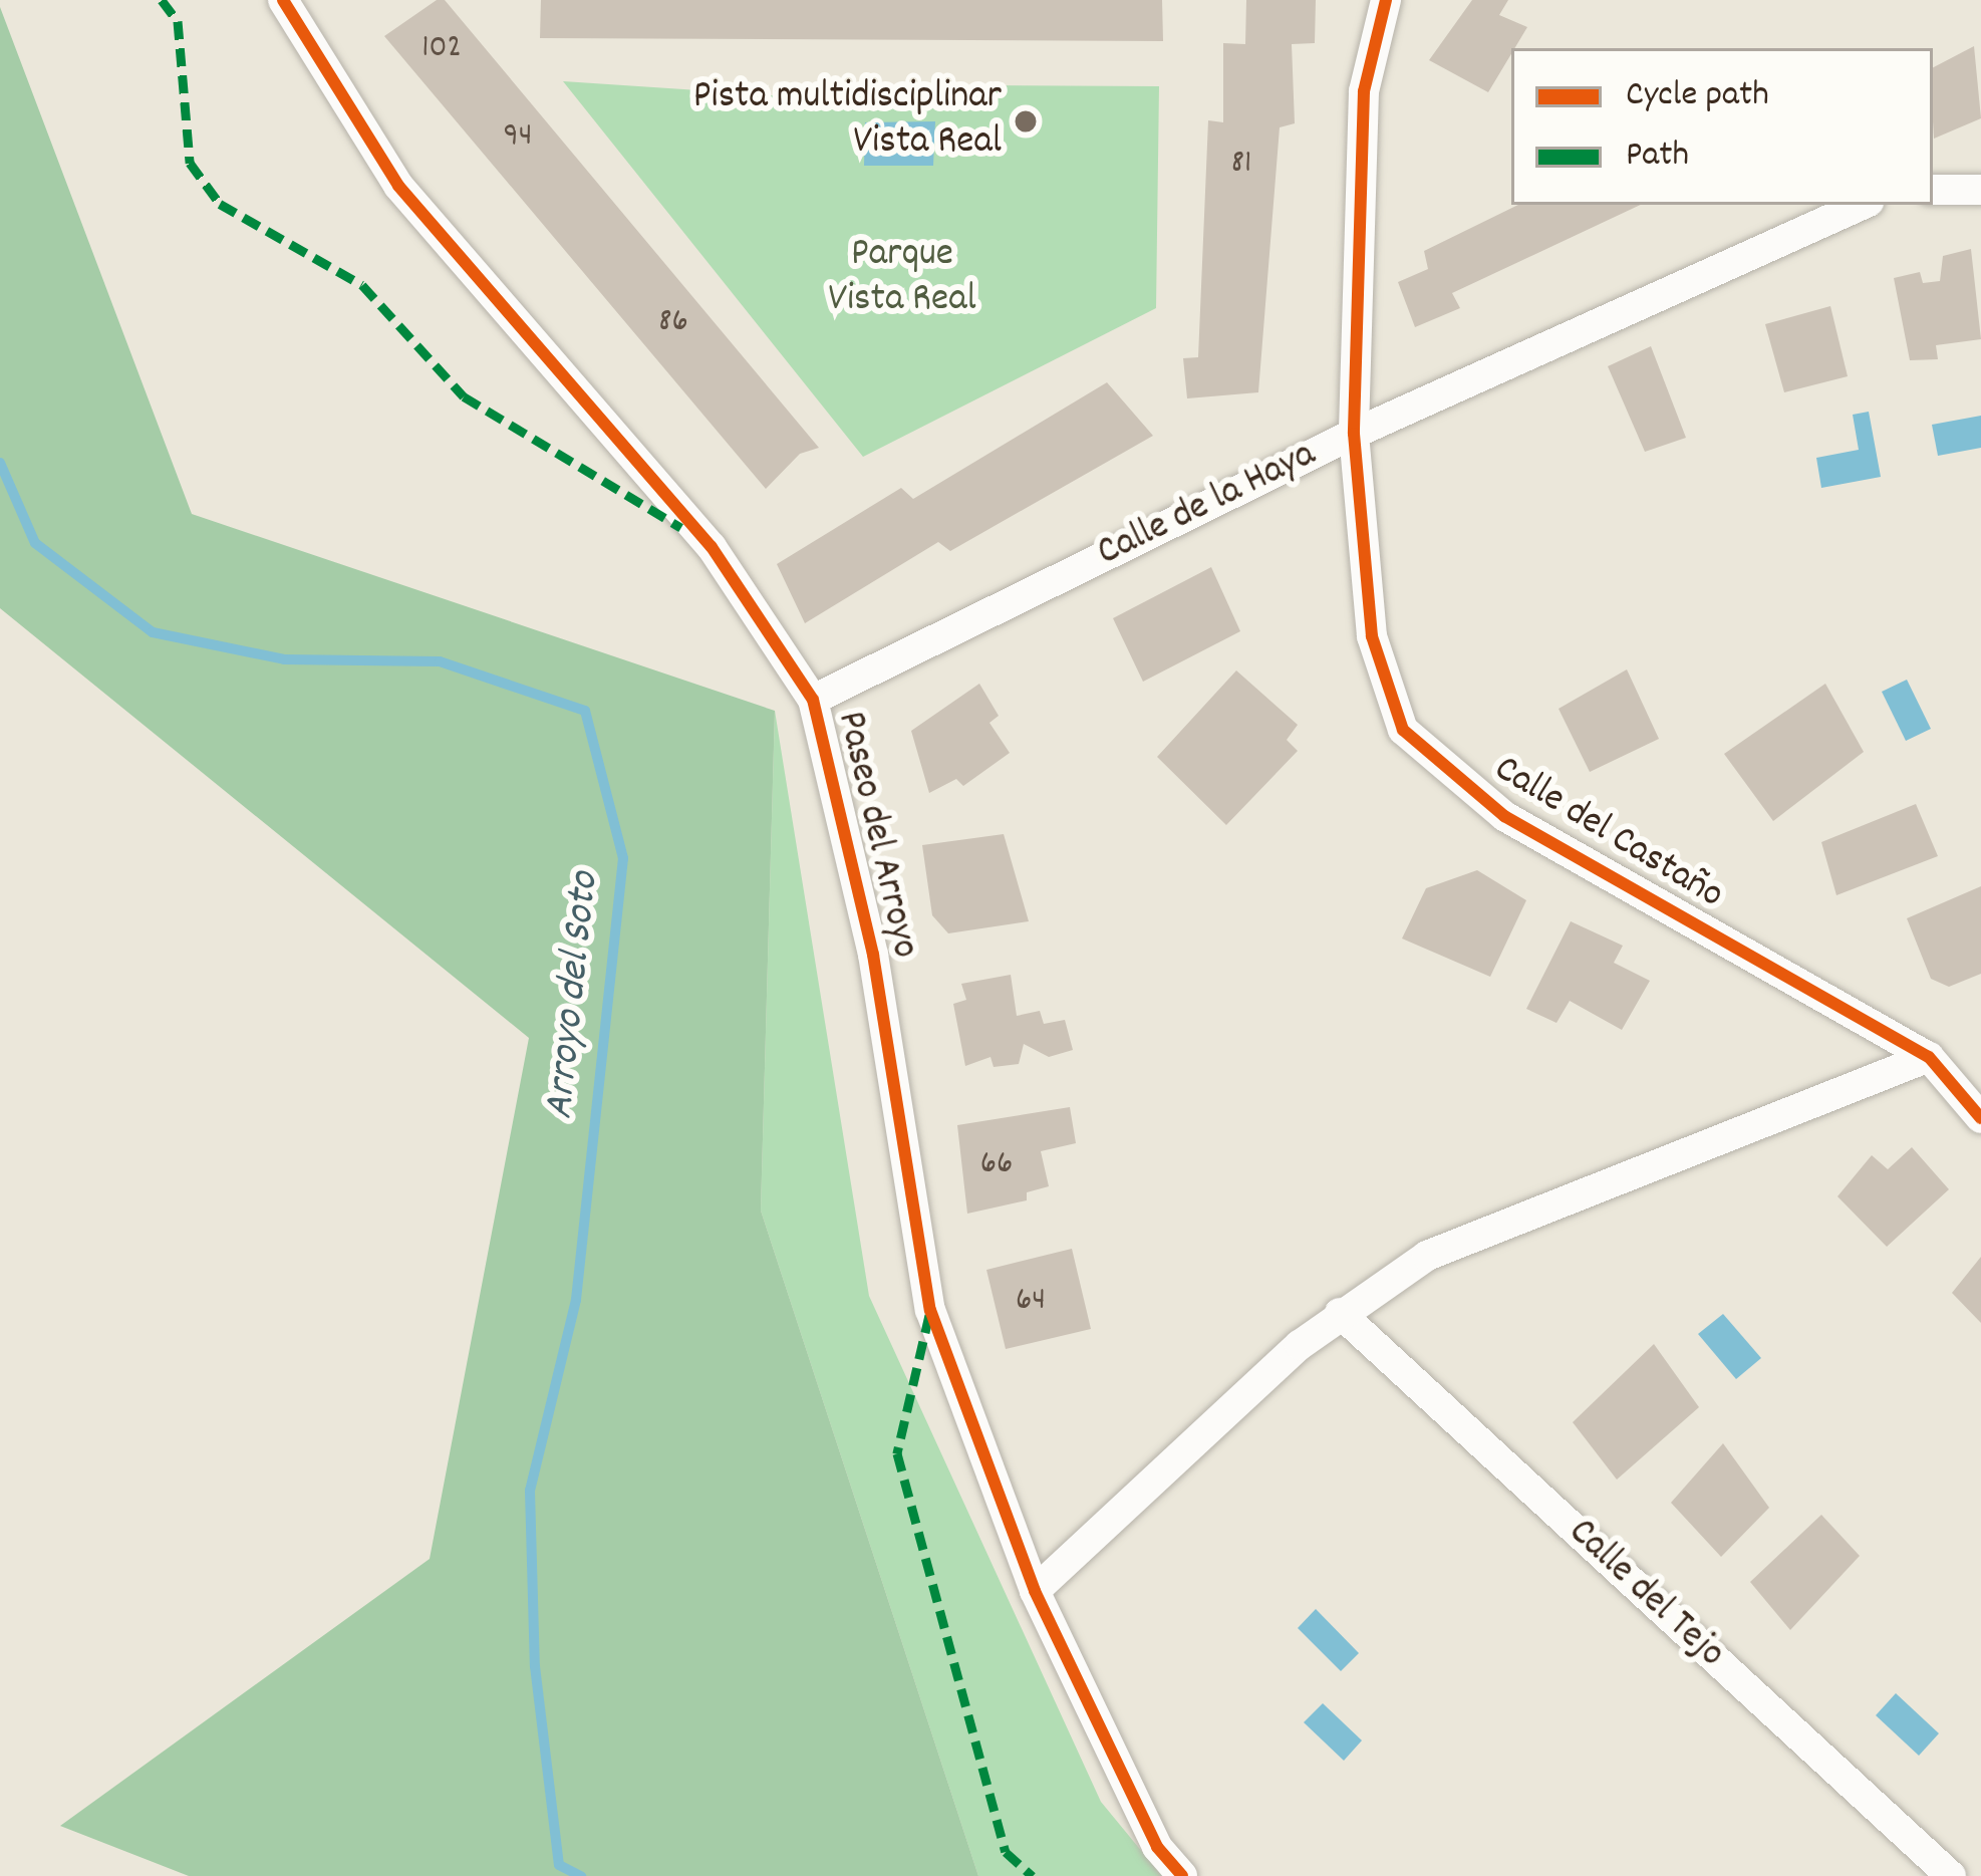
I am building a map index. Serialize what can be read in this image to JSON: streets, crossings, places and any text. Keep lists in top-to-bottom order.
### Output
{
  "streets": {
    "street": [
      "Calle de la Haya",
      "Calle del Castaño",
      "Paseo del Arroyo",
      "Calle del Tejo"
    ]
  },
  "crossings": [
    ["Calle de la Haya", "Calle del Castaño"],
    ["Calle de la Haya", "Paseo del Arroyo"]
  ],
  "water": ["Arroyo del Soto"],
  "parks": ["Parque Vista Real"],
  "places": ["Pista multidisciplinar Vista Real"],
  "house_numbers": [
    "102",
    "94",
    "81",
    "86",
    "66",
    "64"
  ],
  "legend": ["Cycle path", "Path"]
}
